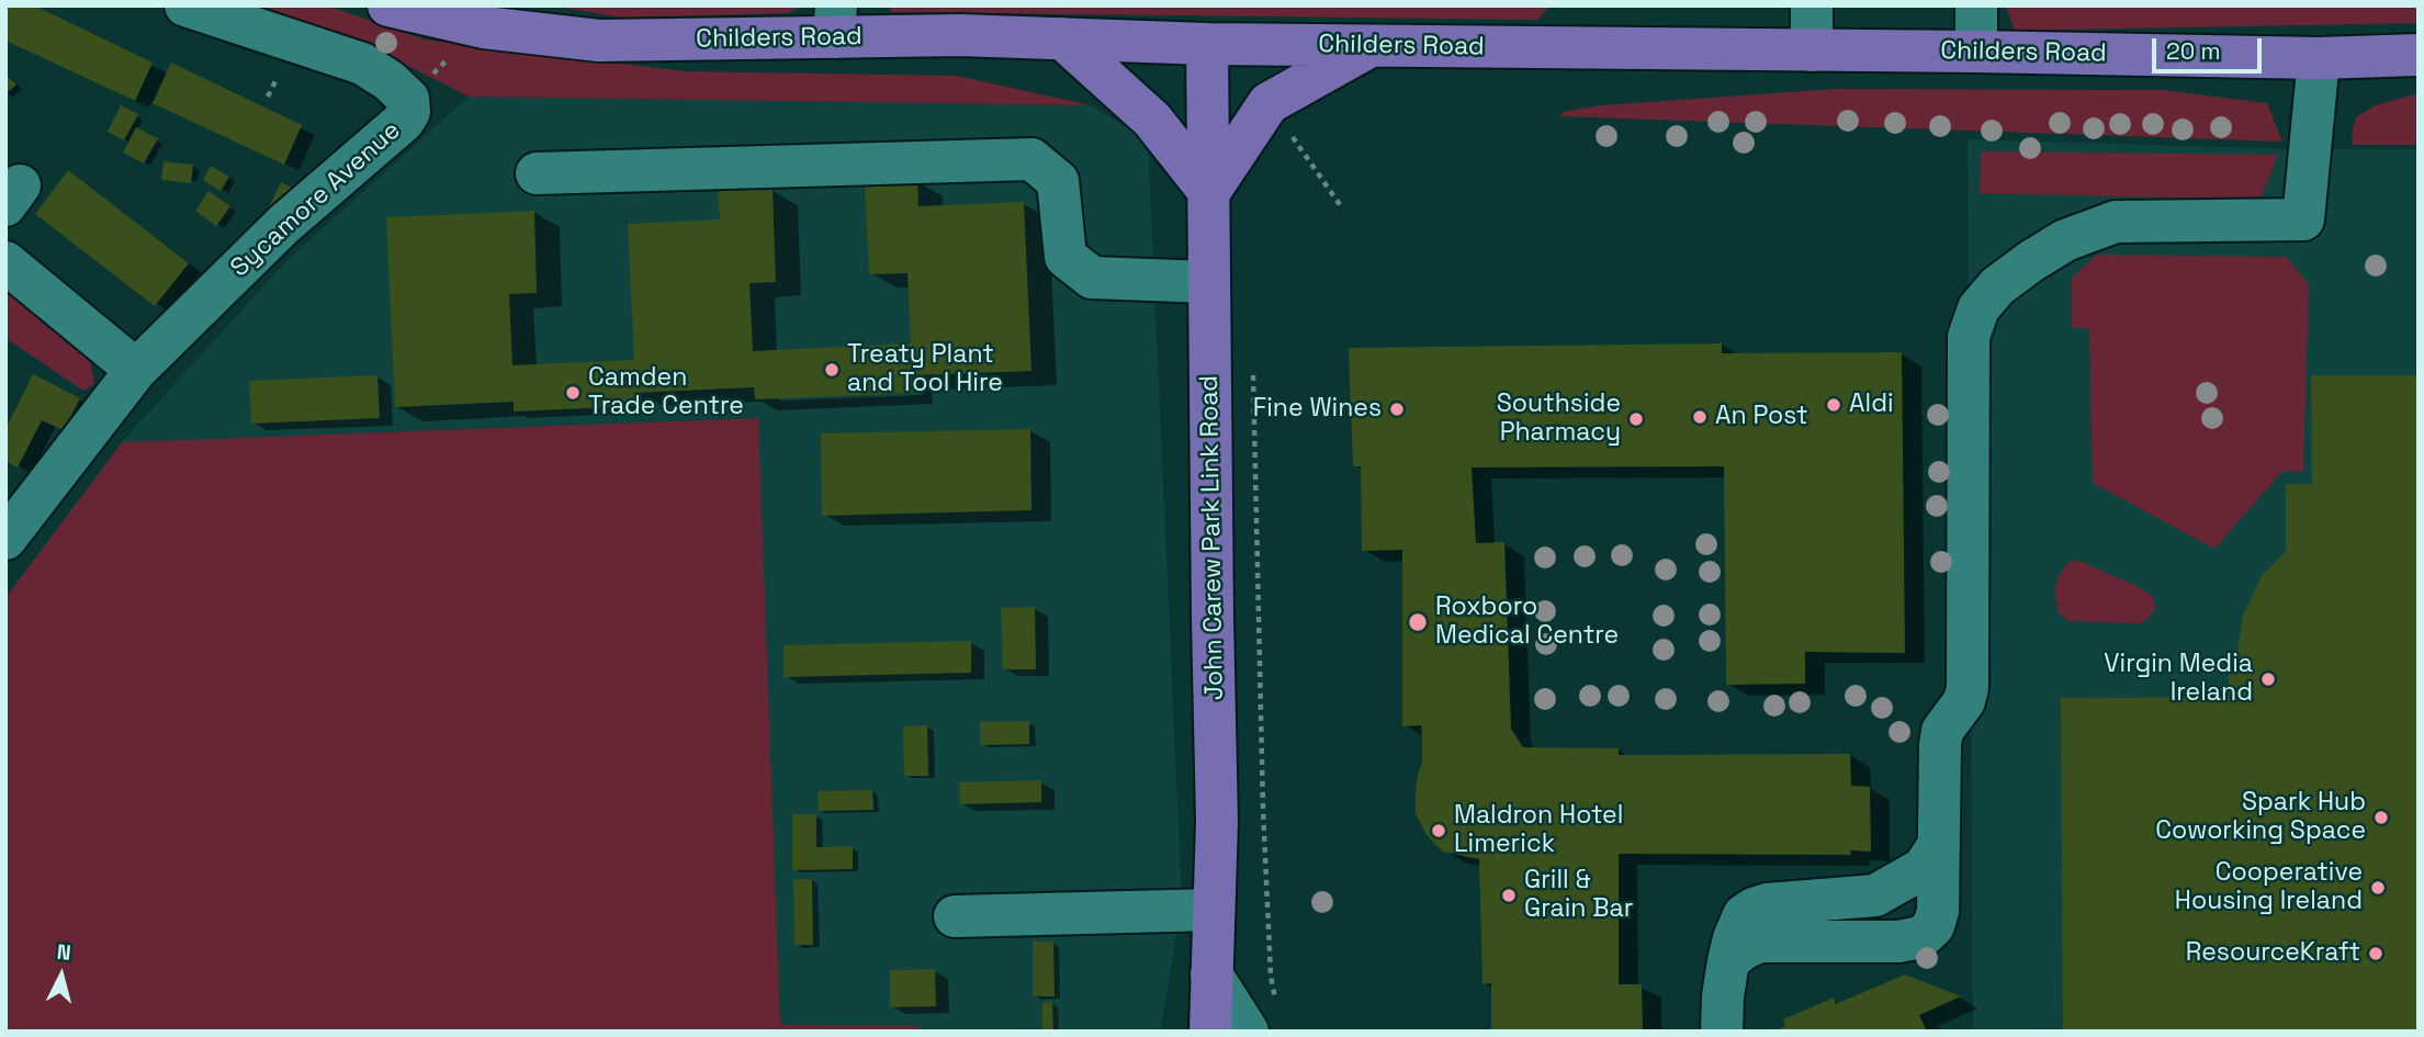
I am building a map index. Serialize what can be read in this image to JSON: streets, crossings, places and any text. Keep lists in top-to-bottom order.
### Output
{
  "streets": {
    "main road": ["Childers Road", "John Carew Park Link Road"],
    "street": ["Sycamore Avenue"]
  },
  "crossings": [
    ["Childers Road", "John Carew Park Link Road"]
  ],
  "places": [
    "Treaty Plant and Tool Hire",
    "Camden Trade Centre",
    "Aldi",
    "Fine Wines",
    "An Post",
    "Southside Pharmacy",
    "Roxboro Medical Centre",
    "Virgin Media Ireland",
    "Spark Hub Coworking Space",
    "Maldron Hotel Limerick",
    "Cooperative Housing Ireland",
    "Grill & Grain Bar",
    "ResourceKraft"
  ],
  "scale_bar": "20 m",
  "north": "top"
}
